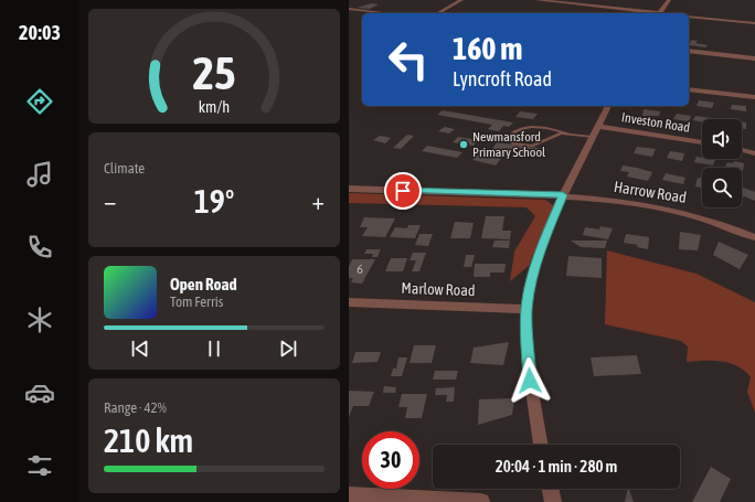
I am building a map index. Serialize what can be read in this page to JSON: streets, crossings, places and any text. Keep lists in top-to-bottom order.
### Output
{
  "streets": {
    "street": ["Investon Road", "Harrow Road", "Marlow Road"]
  },
  "places": ["Newmansford Primary School"],
  "house_numbers": ["6"],
  "page": {
    "tabs": "20:03",
    "turn": ["160 m", "Lyncroft Road"],
    "tile": [
      "Climate",
      ["Range · 42%", "210 km"]
    ],
    "heat": ["−", "19°", "+"],
    "song": ["Open Road", "Tom Ferris"],
    "limit": "30",
    "trip": "20:04 · 1 min · 280 m",
    "gauge": ["25", "km/h"]
  }
}
